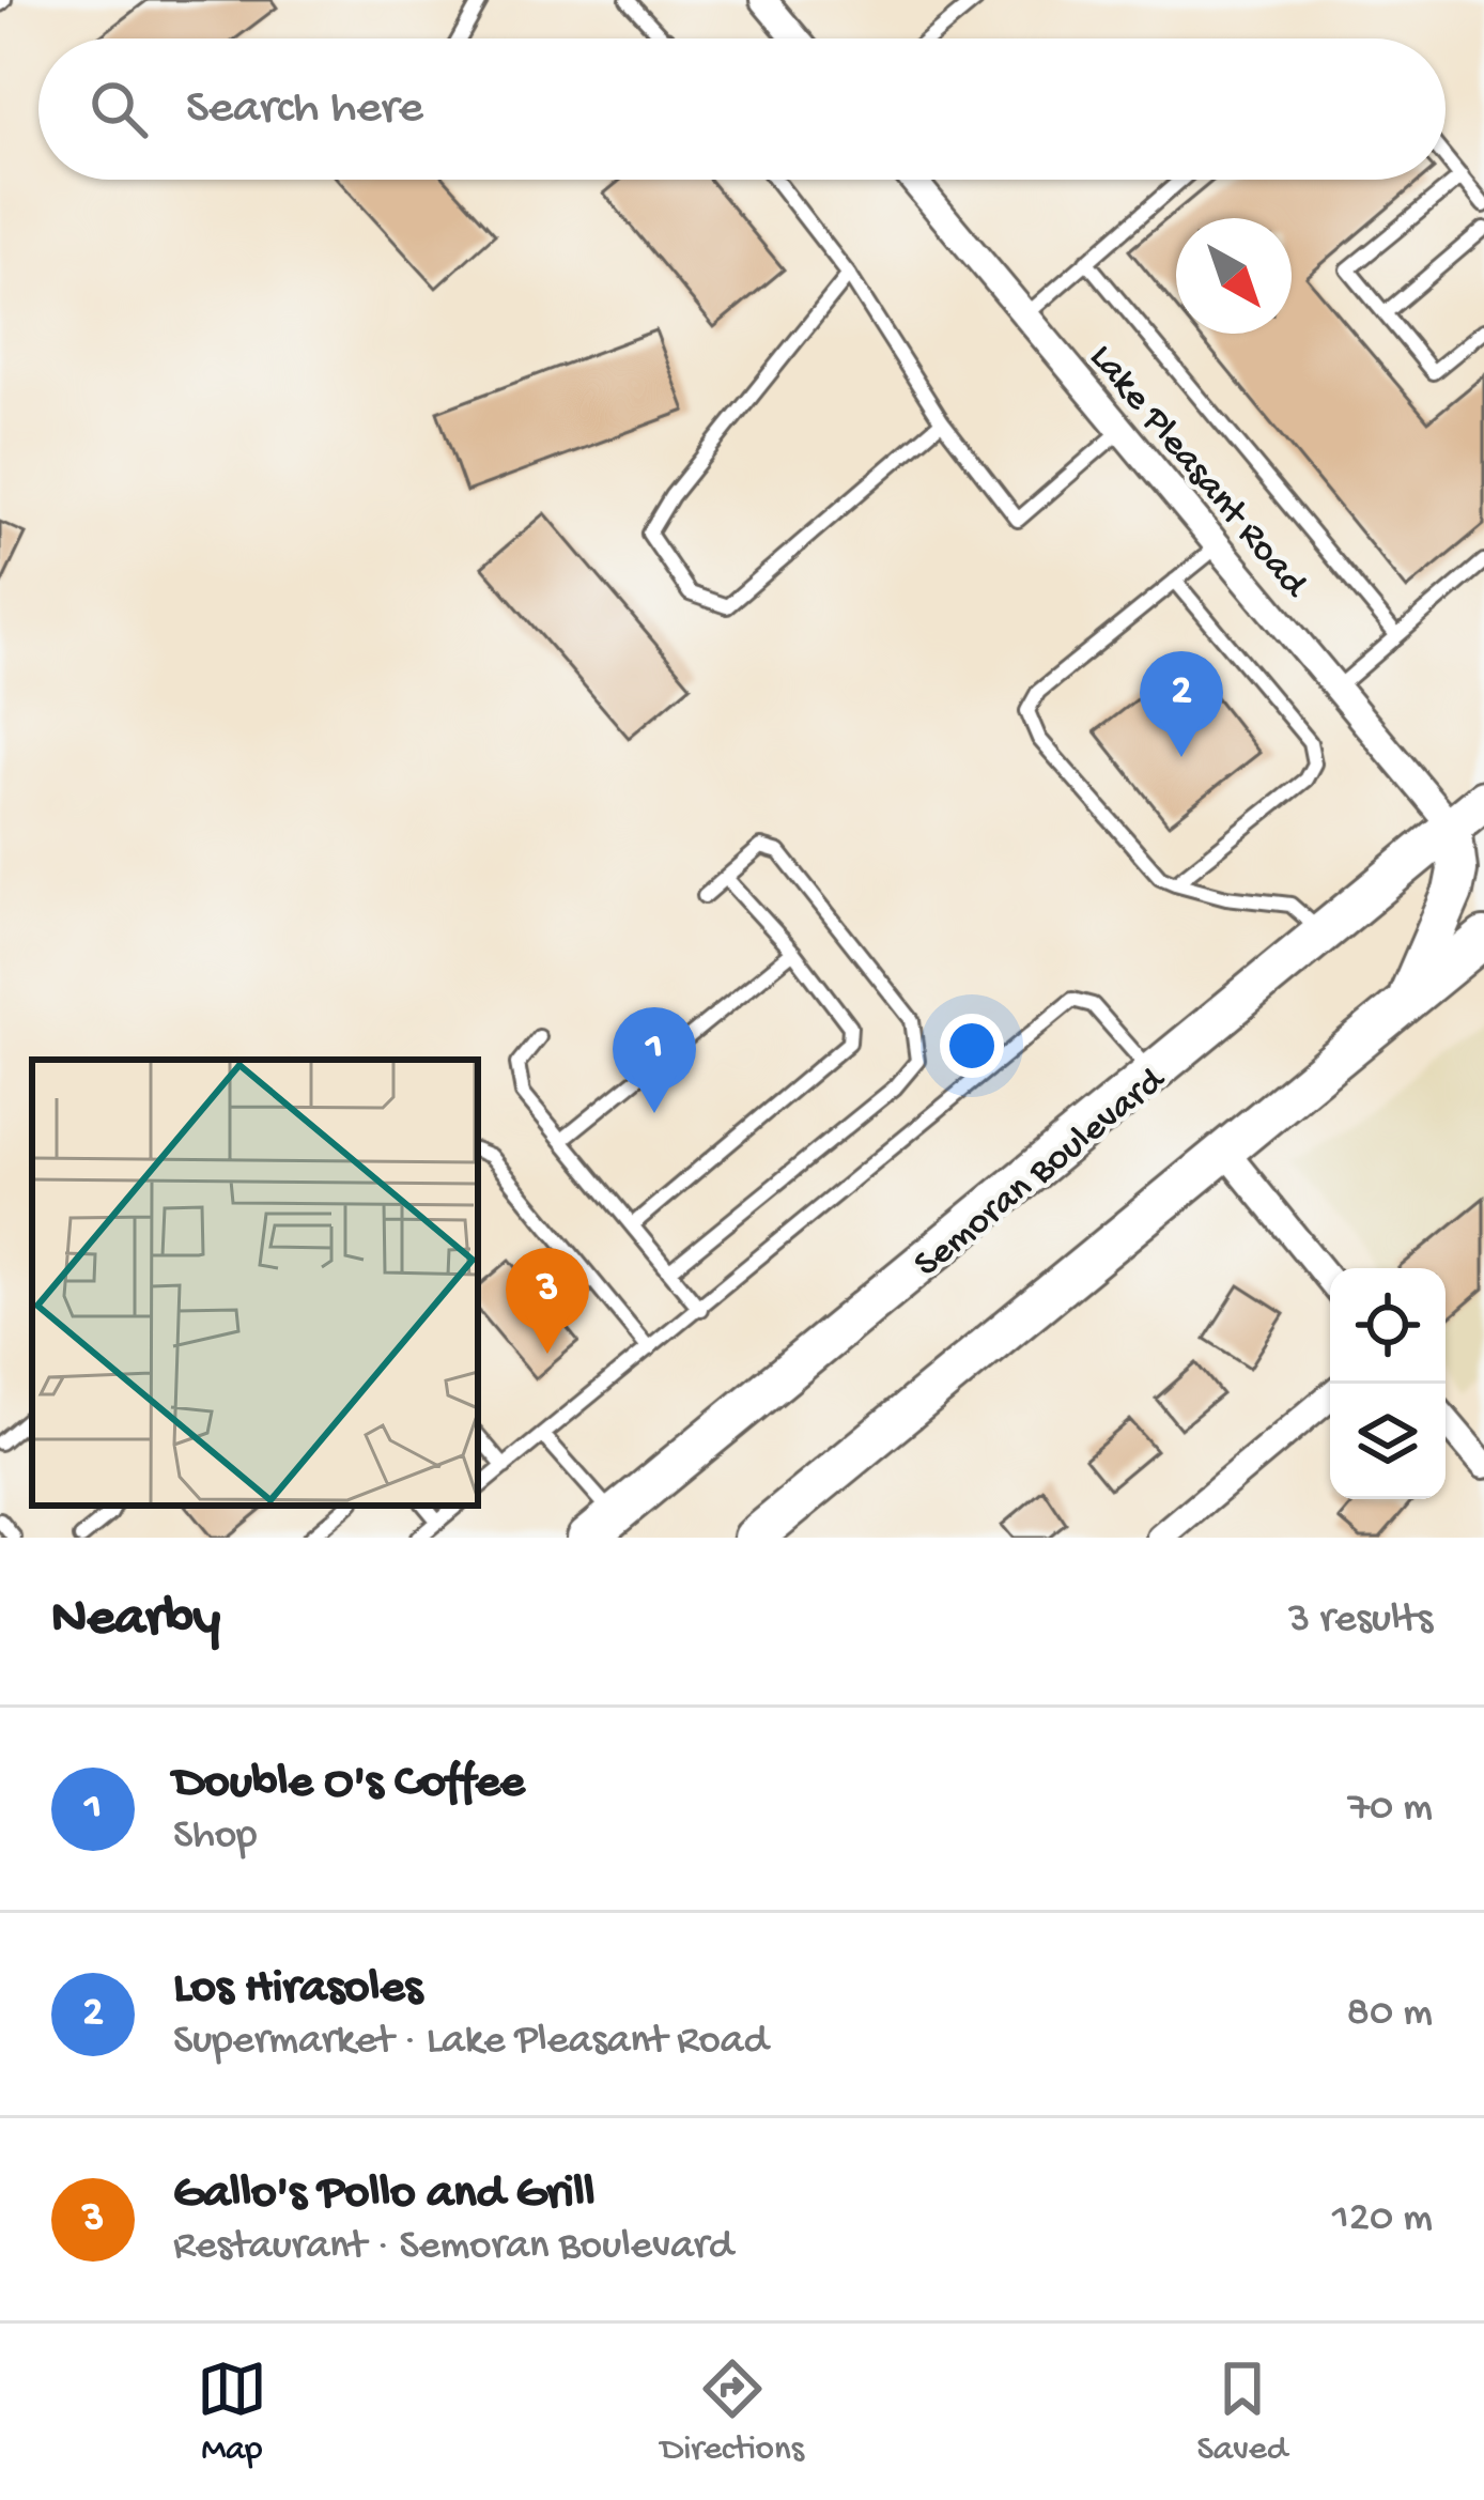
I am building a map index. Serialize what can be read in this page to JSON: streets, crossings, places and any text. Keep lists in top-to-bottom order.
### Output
{
  "streets": {
    "main road": ["Semoran Boulevard"],
    "street": ["Lake Pleasant Road"]
  },
  "crossings": [
    ["Lake Pleasant Road", "Semoran Boulevard"]
  ],
  "north": "bottom right",
  "page": {
    "search": "Search here",
    "pins": ["2", "1", "3"],
    "heading": ["Nearby", "3 results"],
    "list": [
      {
        "mark": "1",
        "name": "Double O's Coffee",
        "note": "Shop",
        "value": "70 m"
      },
      {
        "mark": "2",
        "name": "Los Hirasoles",
        "note": "Supermarket · Lake Pleasant Road",
        "value": "80 m"
      },
      {
        "mark": "3",
        "name": "Gallo's Pollo and Grill",
        "note": "Restaurant · Semoran Boulevard",
        "value": "120 m"
      }
    ],
    "nav": ["Map", "Directions", "Saved"]
  }
}
